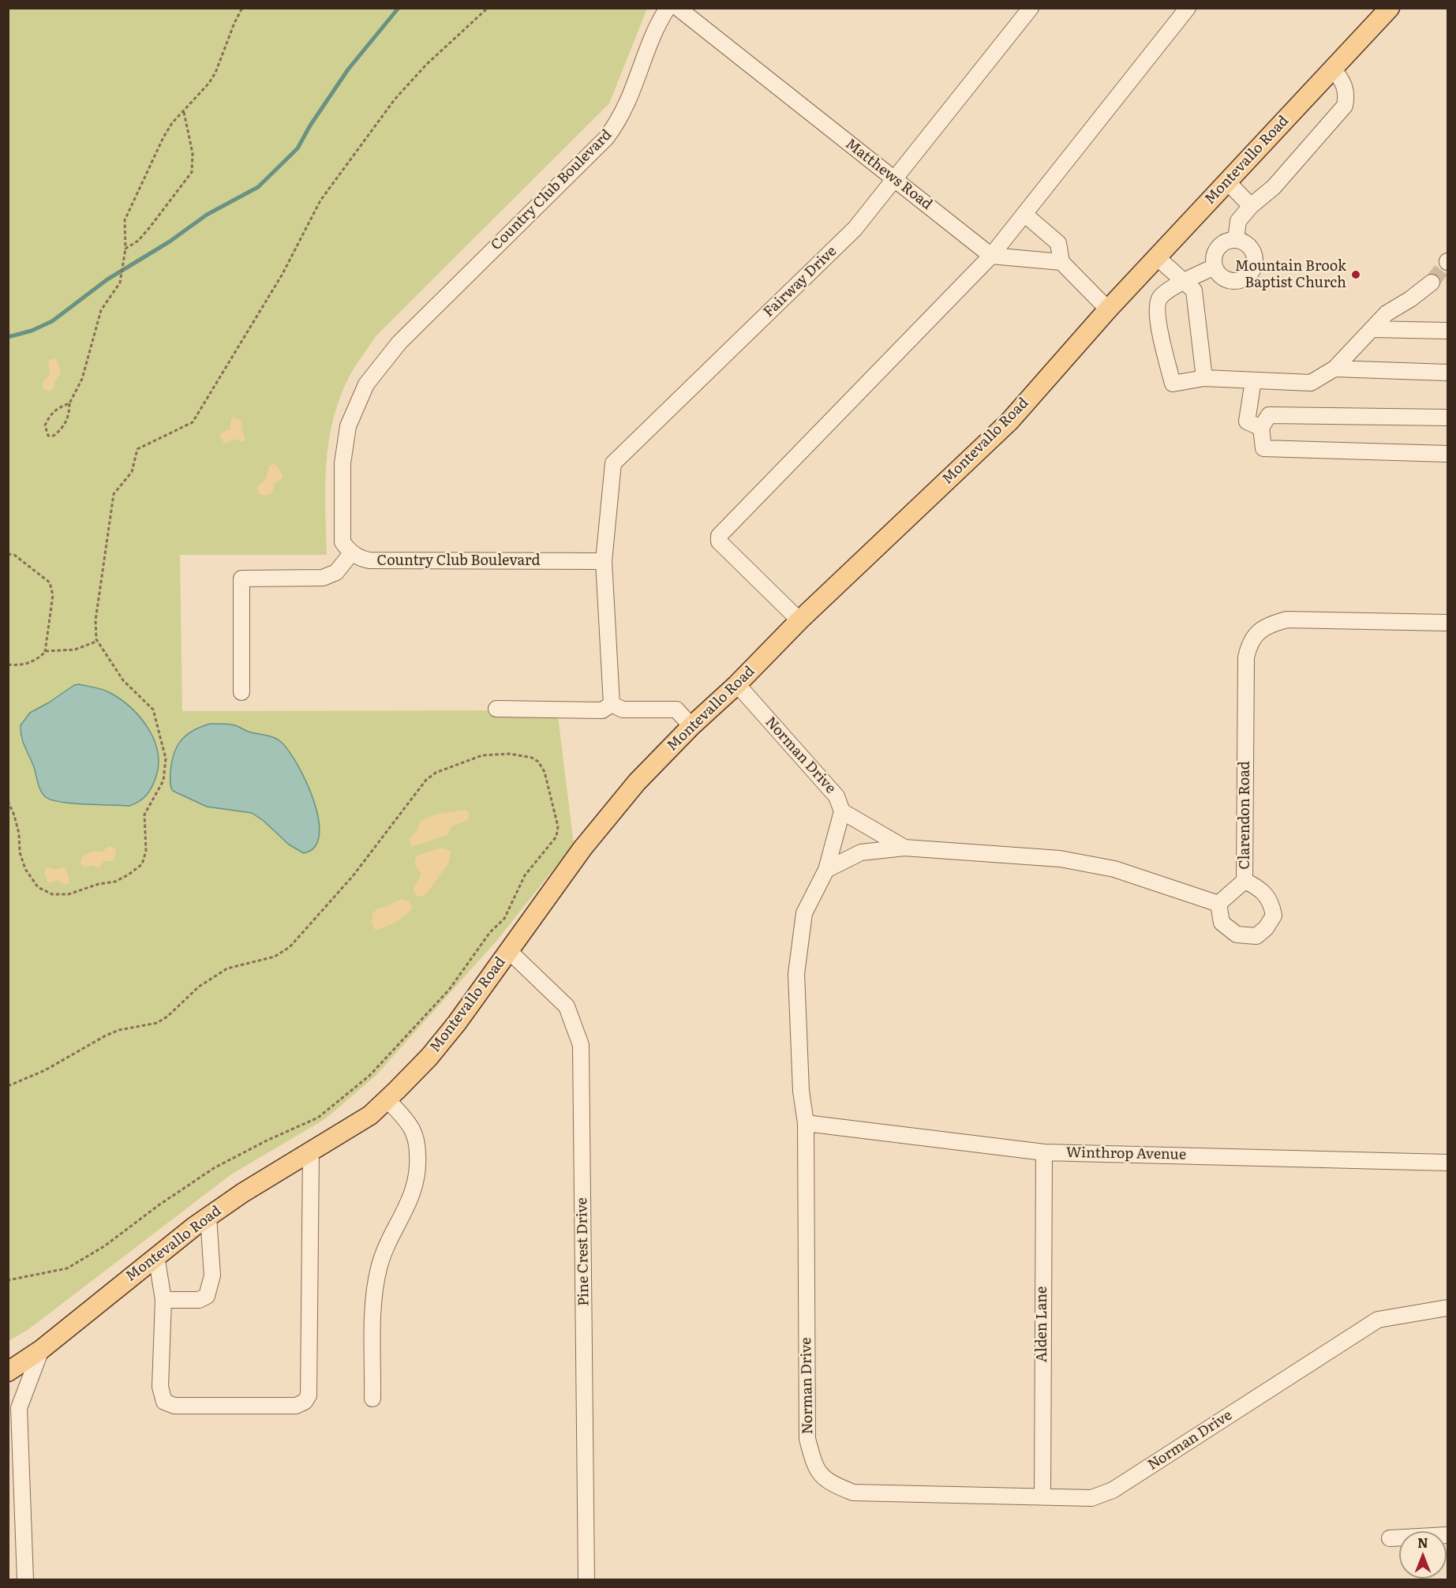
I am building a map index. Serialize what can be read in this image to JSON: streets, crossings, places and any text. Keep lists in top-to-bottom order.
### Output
{
  "streets": {
    "main road": ["Montevallo Road"],
    "street": [
      "Matthews Road",
      "Country Club Boulevard",
      "Fairway Drive",
      "Norman Drive",
      "Clarendon Road",
      "Winthrop Avenue",
      "Pine Crest Drive",
      "Alden Lane"
    ]
  },
  "crossings": [
    ["Montevallo Road", "Norman Drive"],
    ["Montevallo Road", "Pine Crest Drive"],
    ["Matthews Road", "Fairway Drive"],
    ["Country Club Boulevard", "Fairway Drive"],
    ["Norman Drive", "Winthrop Avenue"],
    ["Norman Drive", "Alden Lane"],
    ["Winthrop Avenue", "Alden Lane"]
  ],
  "places": ["Mountain Brook Baptist Church"],
  "north": "top"
}
